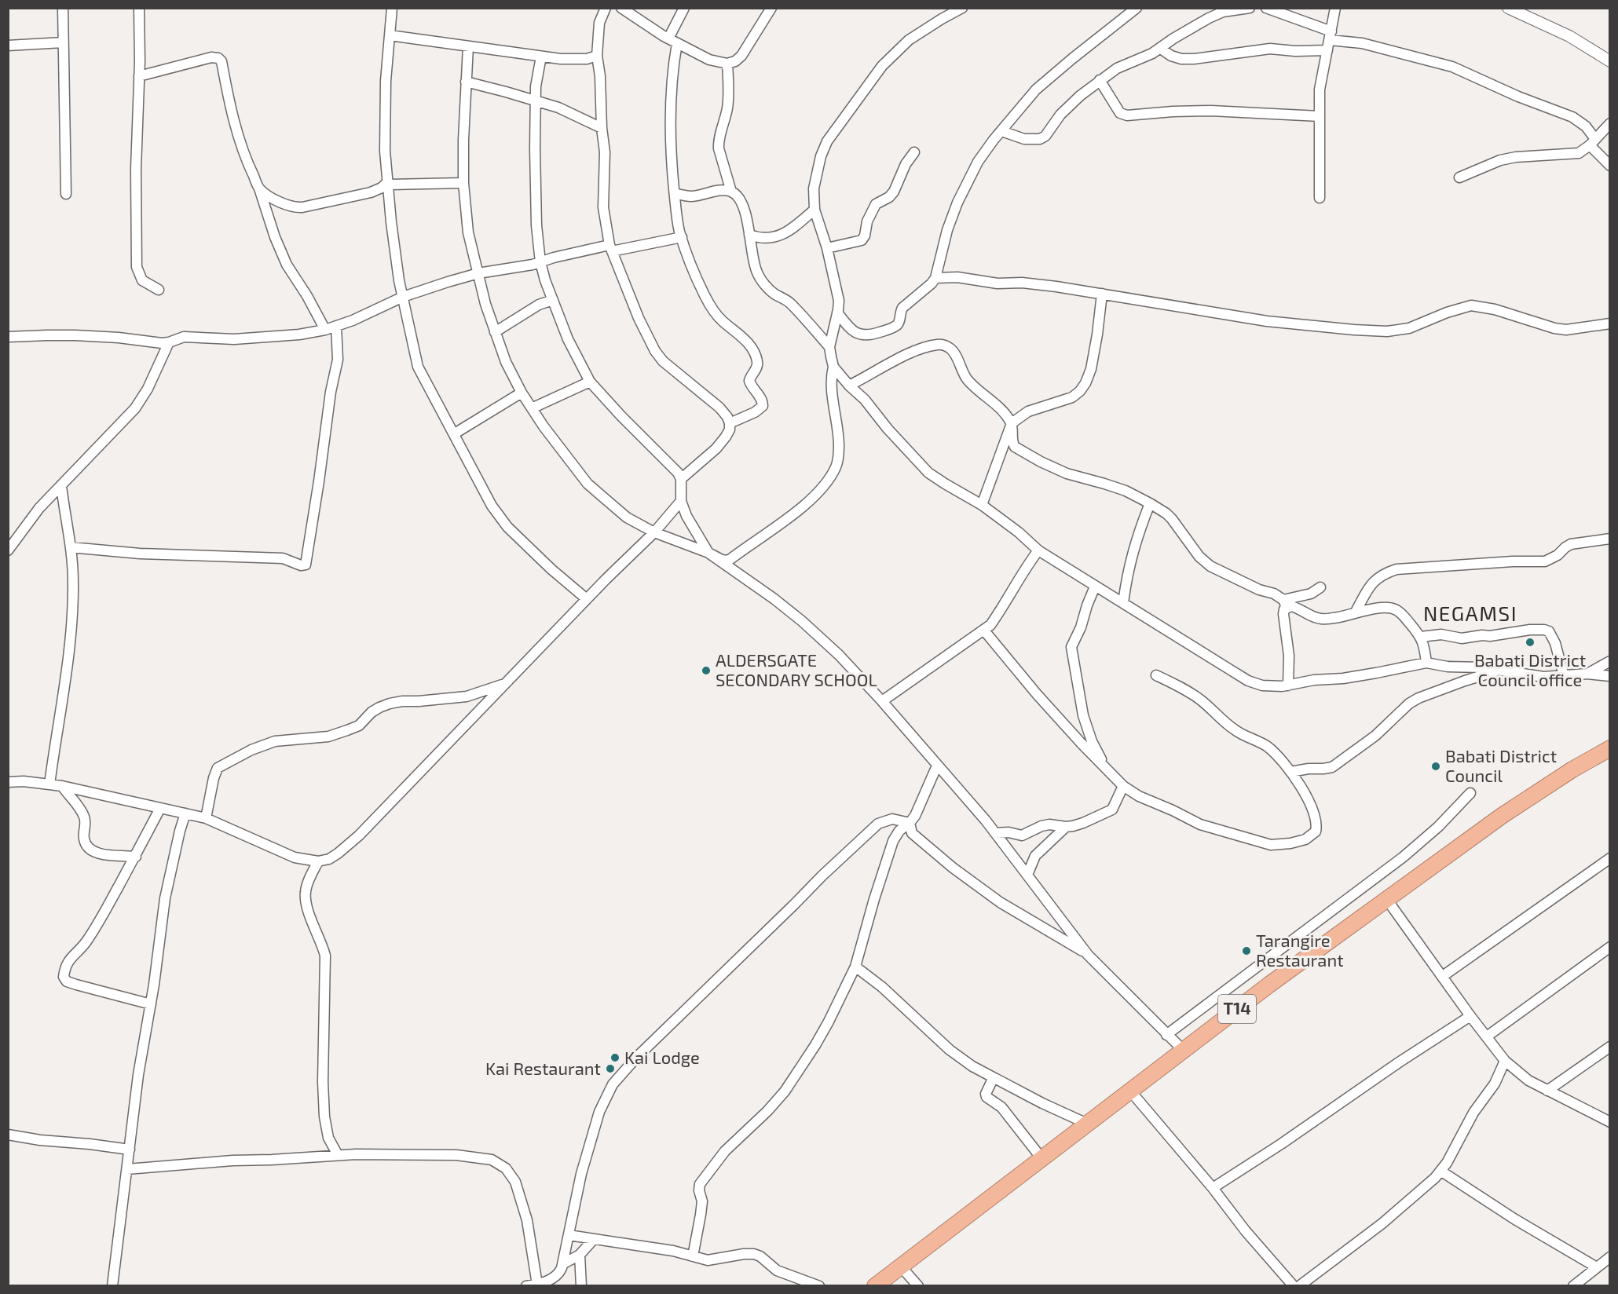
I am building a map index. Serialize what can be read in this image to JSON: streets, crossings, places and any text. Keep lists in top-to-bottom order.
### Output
{
  "streets": {
    "highway": ["T14"]
  },
  "districts": ["NEGAMSI"],
  "places": [
    "Babati District Council office",
    "ALDERSGATE SECONDARY SCHOOL",
    "Babati District Council",
    "Tarangire Restaurant",
    "Kai Lodge",
    "Kai Restaurant"
  ]
}
